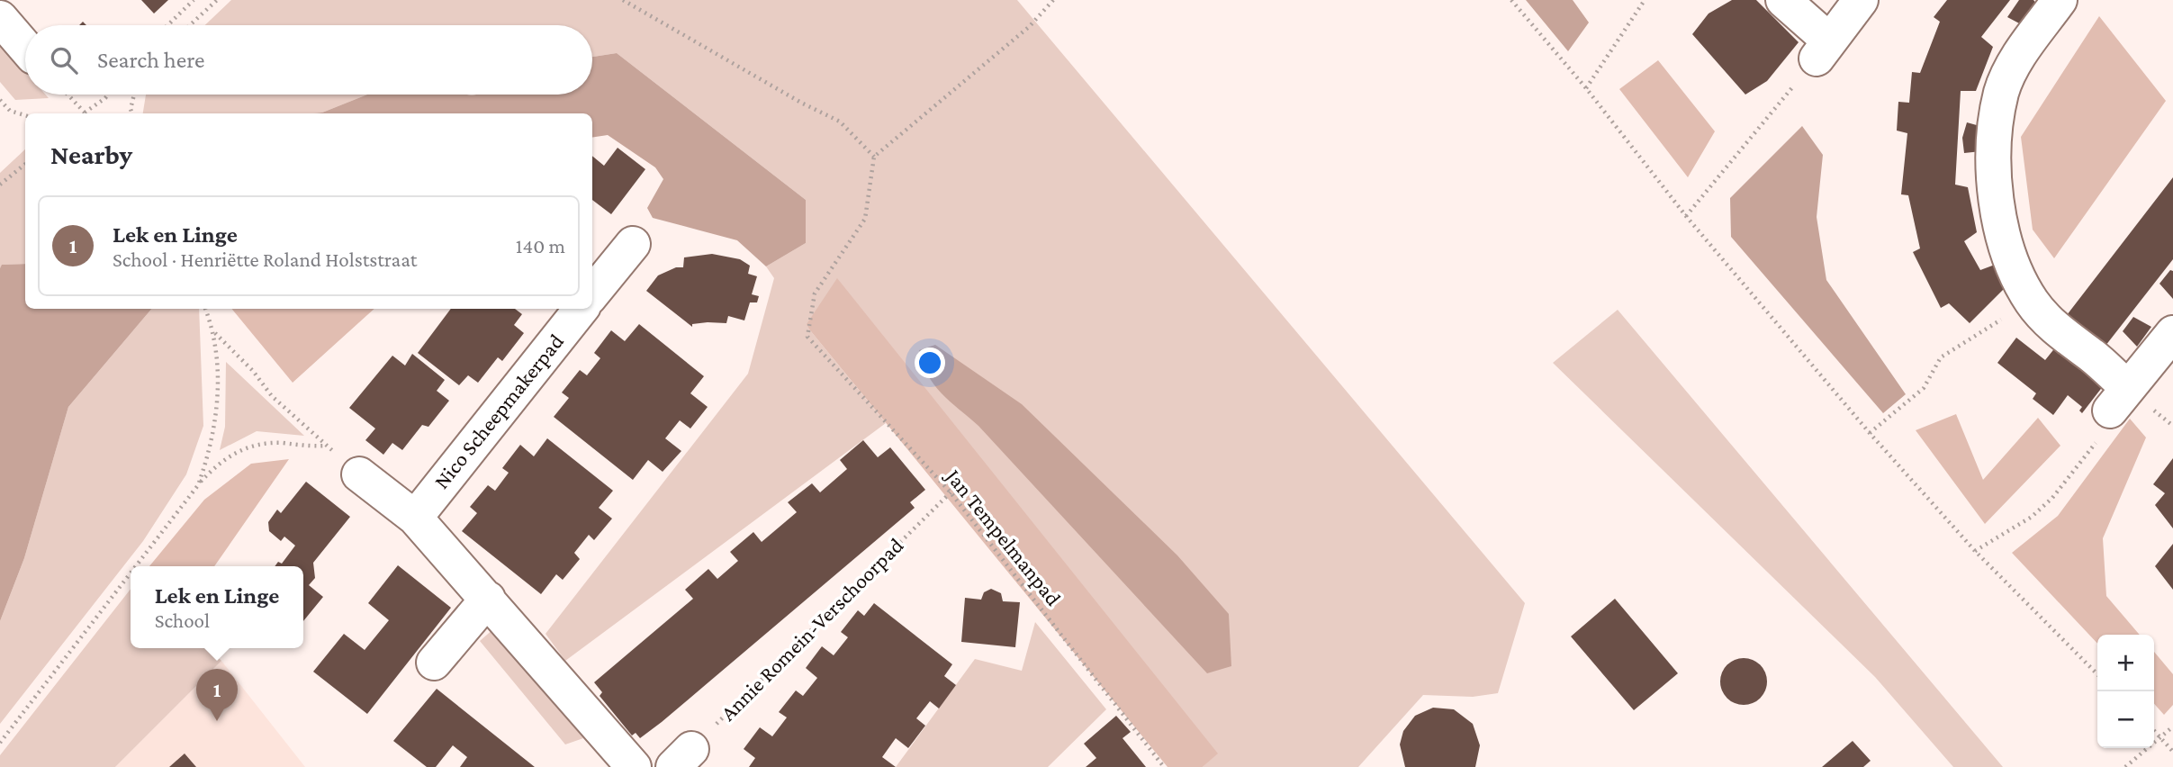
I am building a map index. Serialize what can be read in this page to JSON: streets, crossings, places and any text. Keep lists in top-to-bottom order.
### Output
{
  "streets": {
    "street": ["Nico Scheepmakerpad"],
    "path": ["Jan Tempelmanpad", "Annie Romein-Verschoorpad"]
  },
  "crossings": [
    ["Jan Tempelmanpad", "Annie Romein-Verschoorpad"]
  ],
  "page": {
    "search": "Search here",
    "heading": "Nearby",
    "list": [
      {
        "mark": "1",
        "name": "Lek en Linge",
        "note": "School · Henriëtte Roland Holststraat",
        "value": "140 m"
      }
    ],
    "popup": ["Lek en Linge", "School"],
    "map_buttons": ["+", "−"],
    "pins": "1"
  }
}
